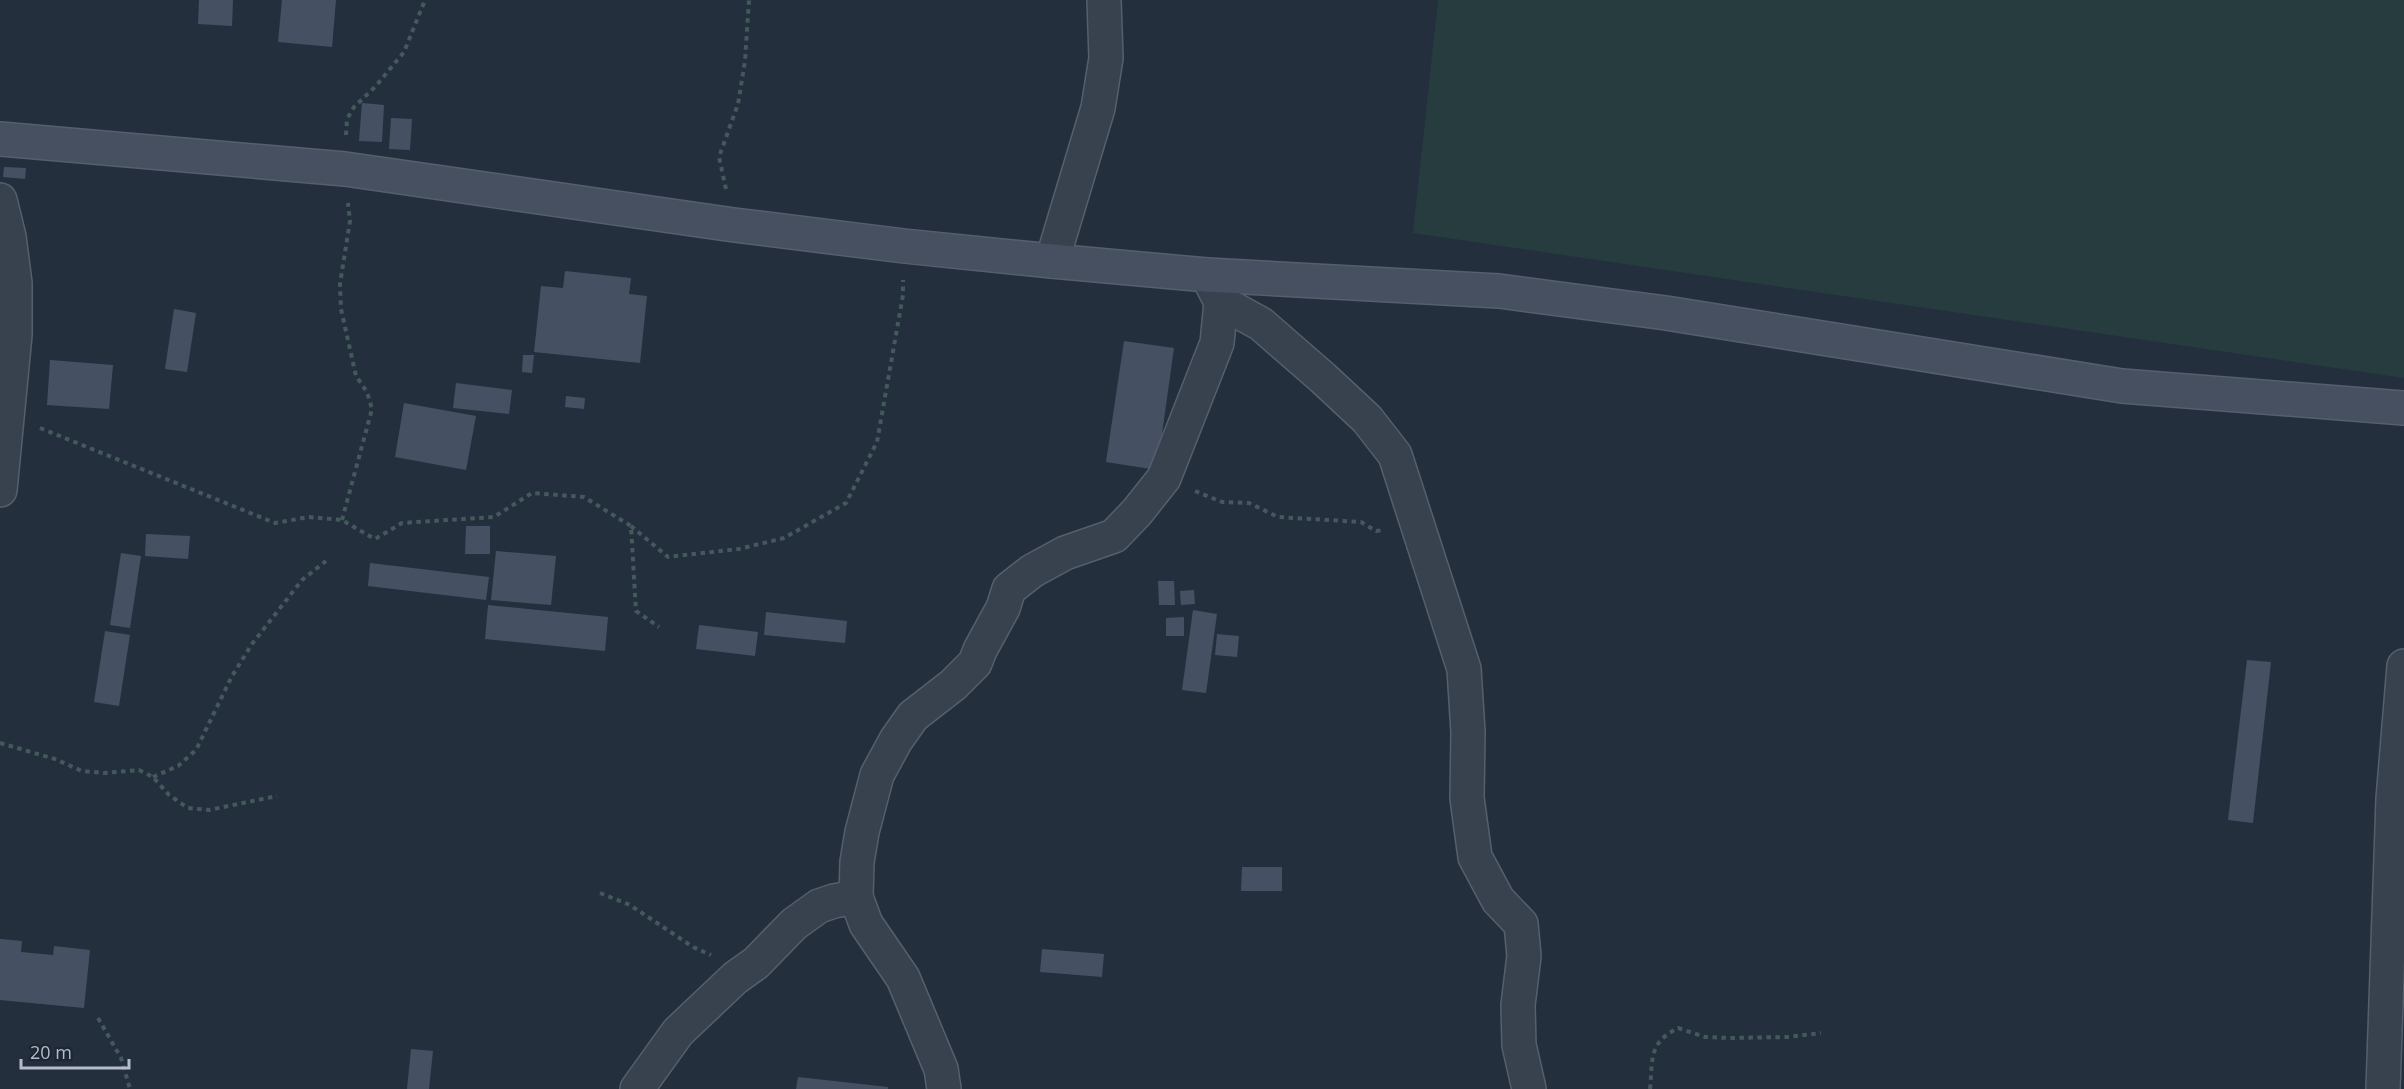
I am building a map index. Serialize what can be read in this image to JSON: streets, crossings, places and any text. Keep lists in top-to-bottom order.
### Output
{
  "scale_bar": "20 m"
}
